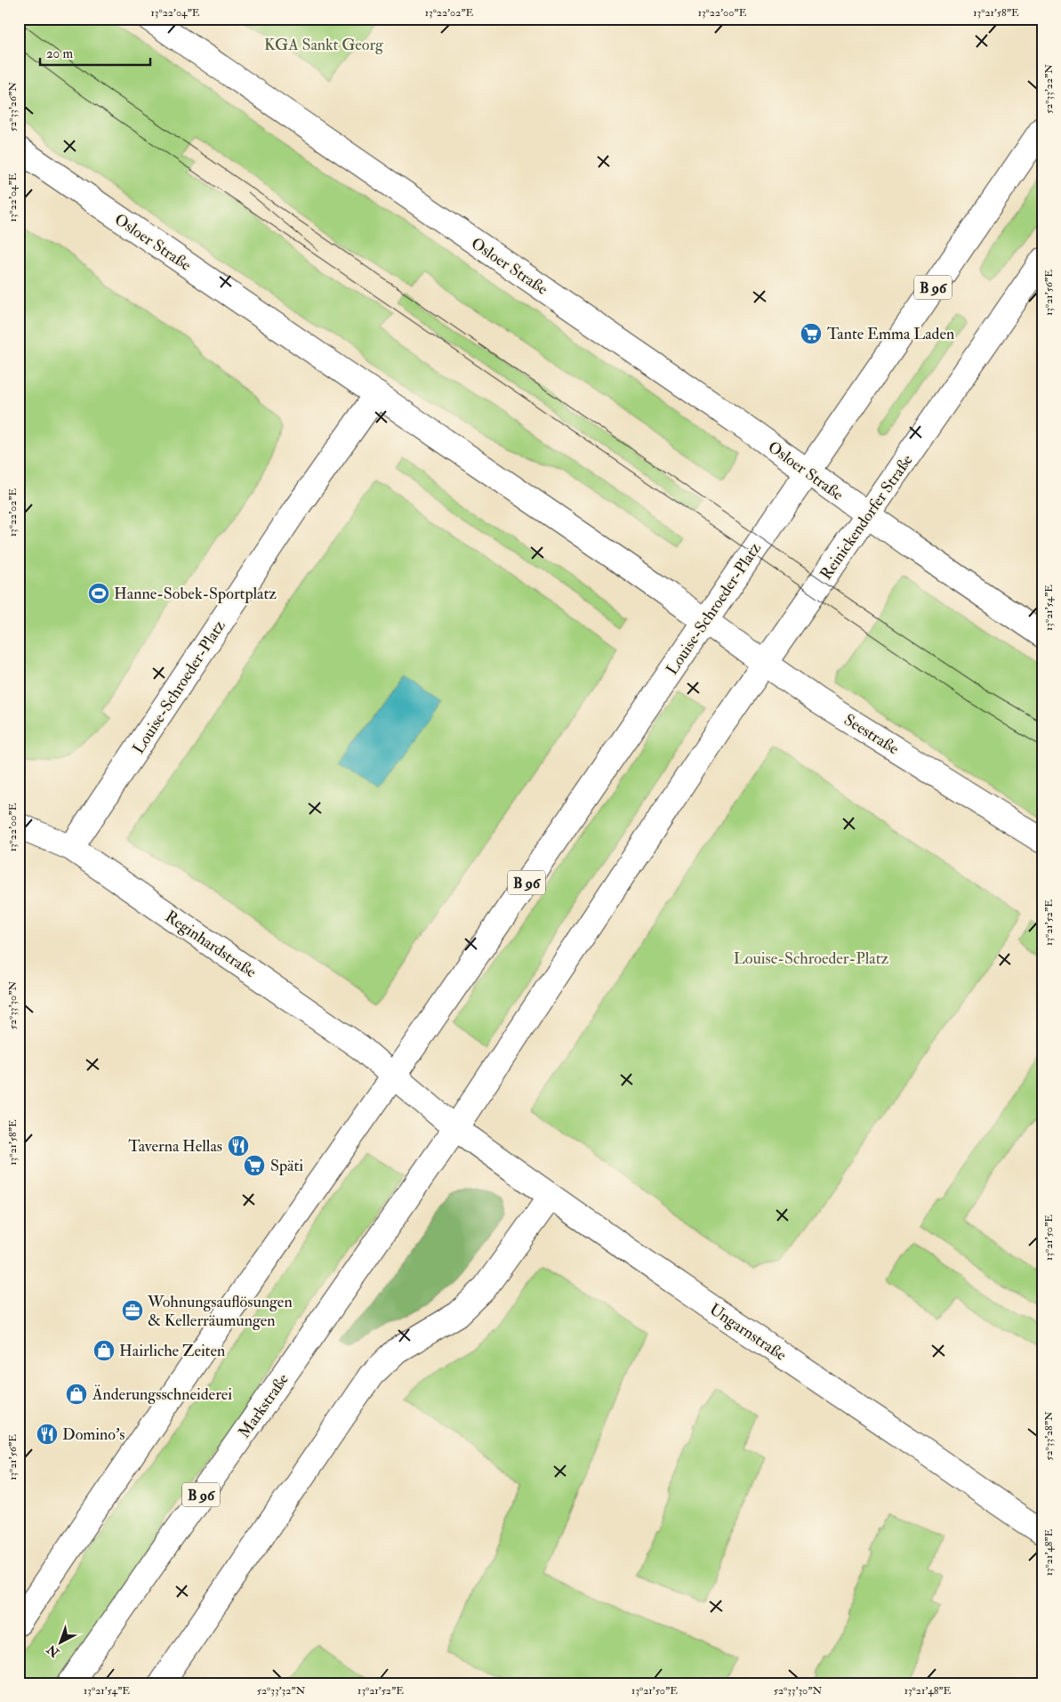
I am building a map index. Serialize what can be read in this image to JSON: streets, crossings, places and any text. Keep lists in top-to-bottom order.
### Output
{
  "streets": {
    "main road": [
      "Osloer Straße",
      "B 96",
      "Reinickendorfer Straße",
      "Louise-Schroeder-Platz",
      "Seestraße",
      "Reginhardstraße",
      "Ungarnstraße",
      "Markstraße"
    ]
  },
  "crossings": [
    ["Osloer Straße", "B 96"],
    ["Osloer Straße", "Reinickendorfer Straße"],
    ["Osloer Straße", "Louise-Schroeder-Platz"],
    ["Osloer Straße", "Seestraße"],
    ["B 96", "Reinickendorfer Straße"],
    ["B 96", "Louise-Schroeder-Platz"],
    ["B 96", "Seestraße"],
    ["B 96", "Reginhardstraße"],
    ["B 96", "Ungarnstraße"],
    ["B 96", "Markstraße"],
    ["Reinickendorfer Straße", "Seestraße"],
    ["Louise-Schroeder-Platz", "Seestraße"],
    ["Louise-Schroeder-Platz", "Reginhardstraße"],
    ["Reginhardstraße", "Ungarnstraße"],
    ["Reginhardstraße", "Markstraße"],
    ["Ungarnstraße", "Markstraße"]
  ],
  "parks": ["KGA Sankt Georg", "Louise-Schroeder-Platz"],
  "places": {
    "supermarket": ["Tante Emma Laden", "Späti"],
    "sports": ["Hanne-Sobek-Sportplatz"],
    "restaurant": ["Taverna Hellas", "Domino's"],
    "office": ["Wohnungsauflösungen & Kellerräumungen"],
    "shop": ["Hairliche Zeiten", "Änderungsschneiderei"]
  },
  "scale_bar": "20 m",
  "north": "bottom left",
  "coordinates": [
    "13°22'04\"E",
    "13°22'02\"E",
    "13°22'00\"E",
    "13°21'58\"E",
    "52°33'22\"N",
    "52°33'26\"N",
    "13°21'56\"E",
    "13°21'54\"E",
    "13°21'52\"E",
    "52°33'30\"N",
    "13°21'50\"E",
    "52°33'28\"N",
    "13°21'48\"E",
    "52°33'32\"N"
  ]
}
